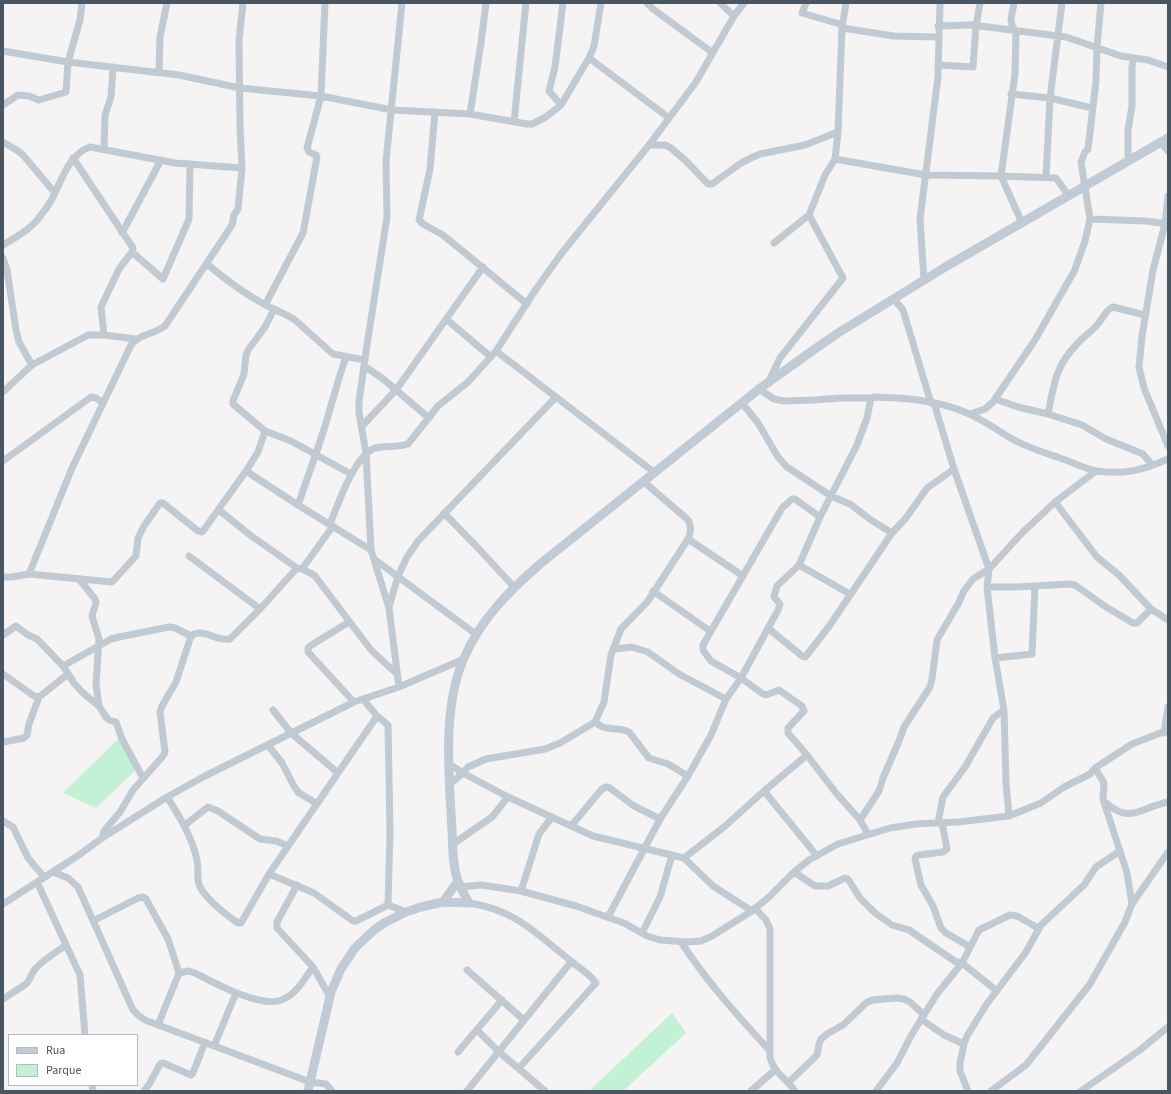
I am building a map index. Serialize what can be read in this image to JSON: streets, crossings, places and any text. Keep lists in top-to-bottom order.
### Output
{
  "legend": ["Rua", "Parque"]
}
